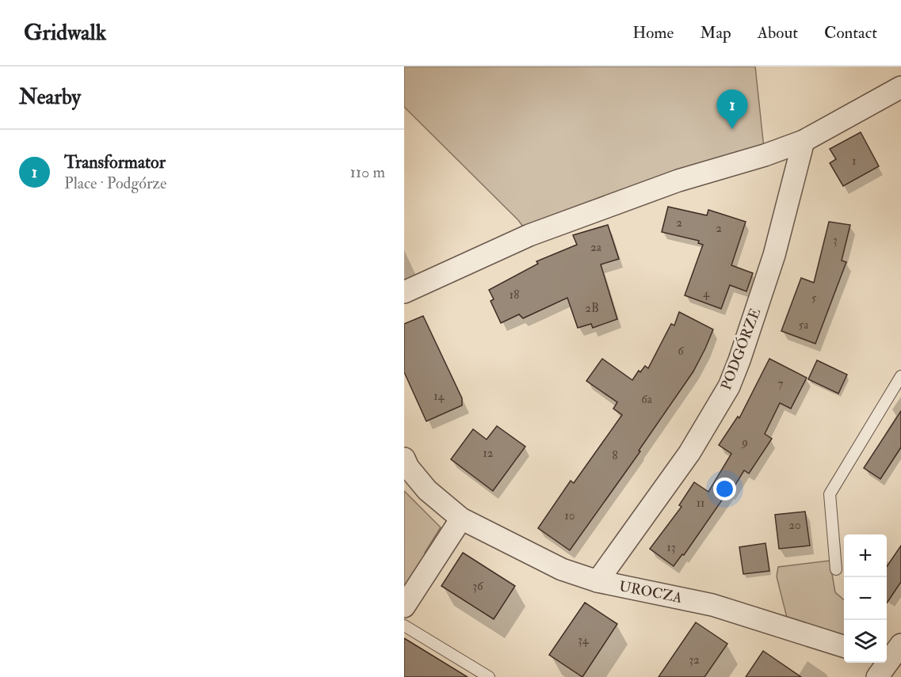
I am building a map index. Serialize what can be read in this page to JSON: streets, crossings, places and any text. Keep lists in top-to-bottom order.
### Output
{
  "streets": {
    "street": ["PODGÓRZE", "UROCZA"]
  },
  "crossings": [
    ["PODGÓRZE", "UROCZA"]
  ],
  "house_numbers": [
    "1",
    "2",
    "2",
    "3",
    "2a",
    "4",
    "18",
    "5",
    "2B",
    "5a",
    "6",
    "7",
    "14",
    "6a",
    "9",
    "12",
    "8",
    "11",
    "10",
    "20",
    "13",
    "36",
    "34",
    "32"
  ],
  "page": {
    "header": "Gridwalk",
    "nav": [
      "Home",
      "Map",
      "About",
      "Contact"
    ],
    "heading": "Nearby",
    "pins": "1",
    "list": [
      {
        "mark": "1",
        "name": "Transformator",
        "note": "Place · Podgórze",
        "value": "110 m"
      }
    ],
    "map_buttons": ["+", "−"]
  }
}
